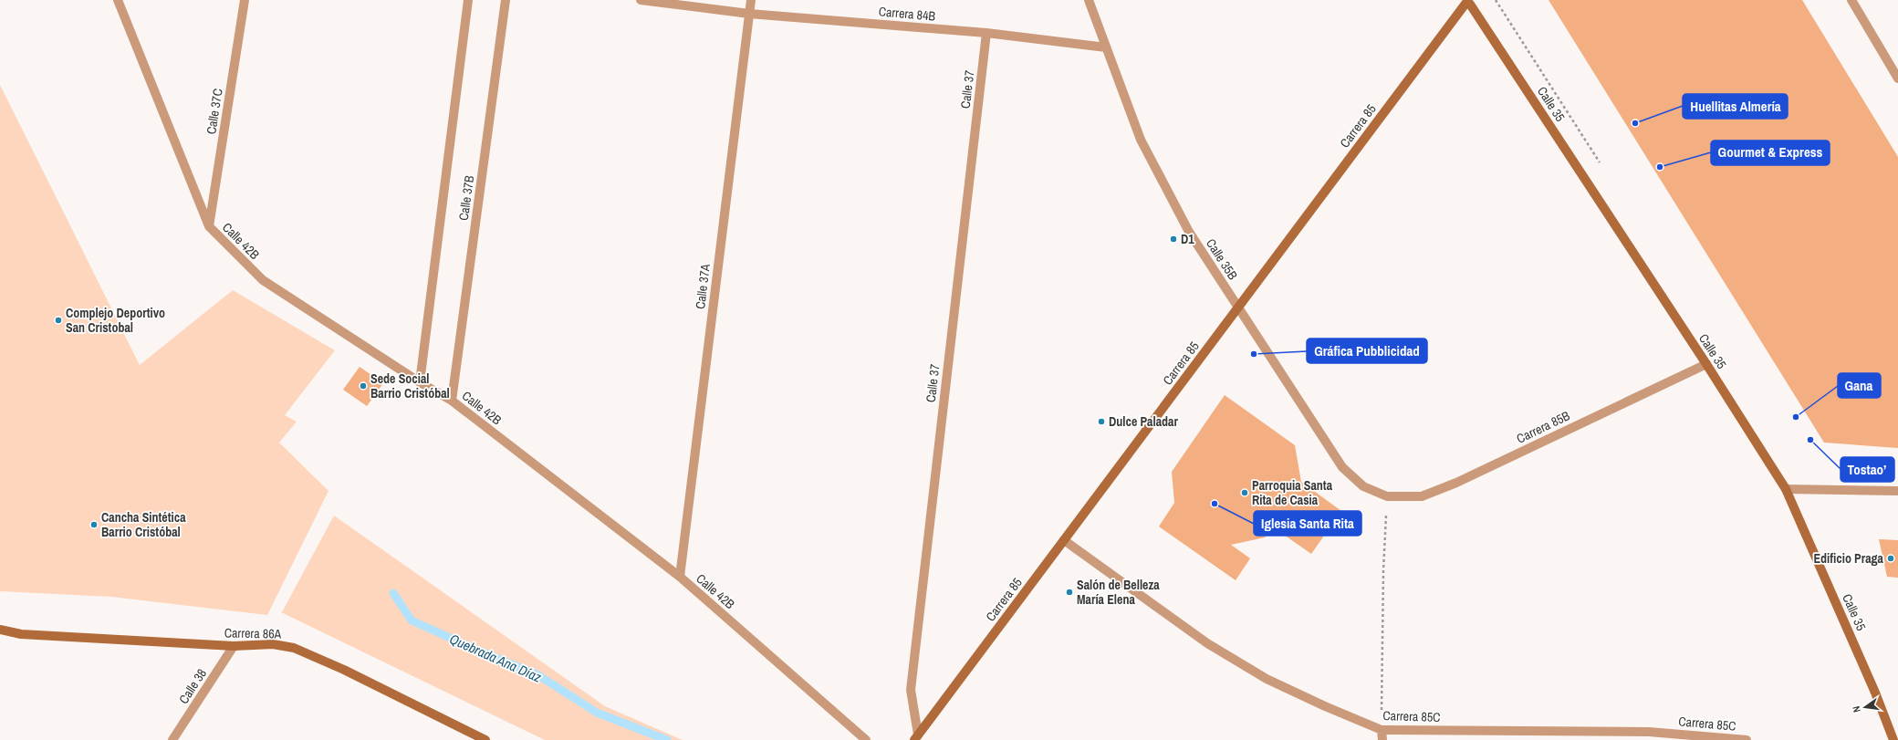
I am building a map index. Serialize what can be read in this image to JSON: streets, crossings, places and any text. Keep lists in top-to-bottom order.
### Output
{
  "streets": {
    "street": [
      "Carrera 84B",
      "Calle 37",
      "Calle 35",
      "Calle 37C",
      "Carrera 85",
      "Calle 37B",
      "Calle 42B",
      "Calle 35B",
      "Calle 37A",
      "Carrera 85B",
      "Carrera 86A",
      "Calle 38",
      "Carrera 85C"
    ]
  },
  "crossings": [
    ["Carrera 84B", "Calle 37"],
    ["Carrera 84B", "Calle 35B"],
    ["Carrera 84B", "Calle 37A"],
    ["Calle 37", "Carrera 85"],
    ["Calle 35", "Carrera 85"],
    ["Calle 35", "Carrera 85B"],
    ["Calle 37C", "Calle 42B"],
    ["Carrera 85", "Calle 35B"],
    ["Carrera 85", "Carrera 85C"],
    ["Calle 37B", "Calle 42B"],
    ["Calle 42B", "Calle 37A"],
    ["Calle 35B", "Carrera 85B"],
    ["Carrera 86A", "Calle 38"]
  ],
  "water": ["Quebrada Ana Díaz"],
  "places": [
    "Huellitas Almería",
    "Gourmet & Express",
    "D1",
    "Complejo Deportivo San Cristobal",
    "Gráfica Pubblicidad",
    "Sede Social Barrio Cristóbal",
    "Gana",
    "Dulce Paladar",
    "Tostao’",
    "Parroquia Santa Rita de Casia",
    "Iglesia Santa Rita",
    "Cancha Sintética Barrio Cristóbal",
    "Edificio Praga",
    "Salón de Belleza María Elena"
  ],
  "north": "left"
}
